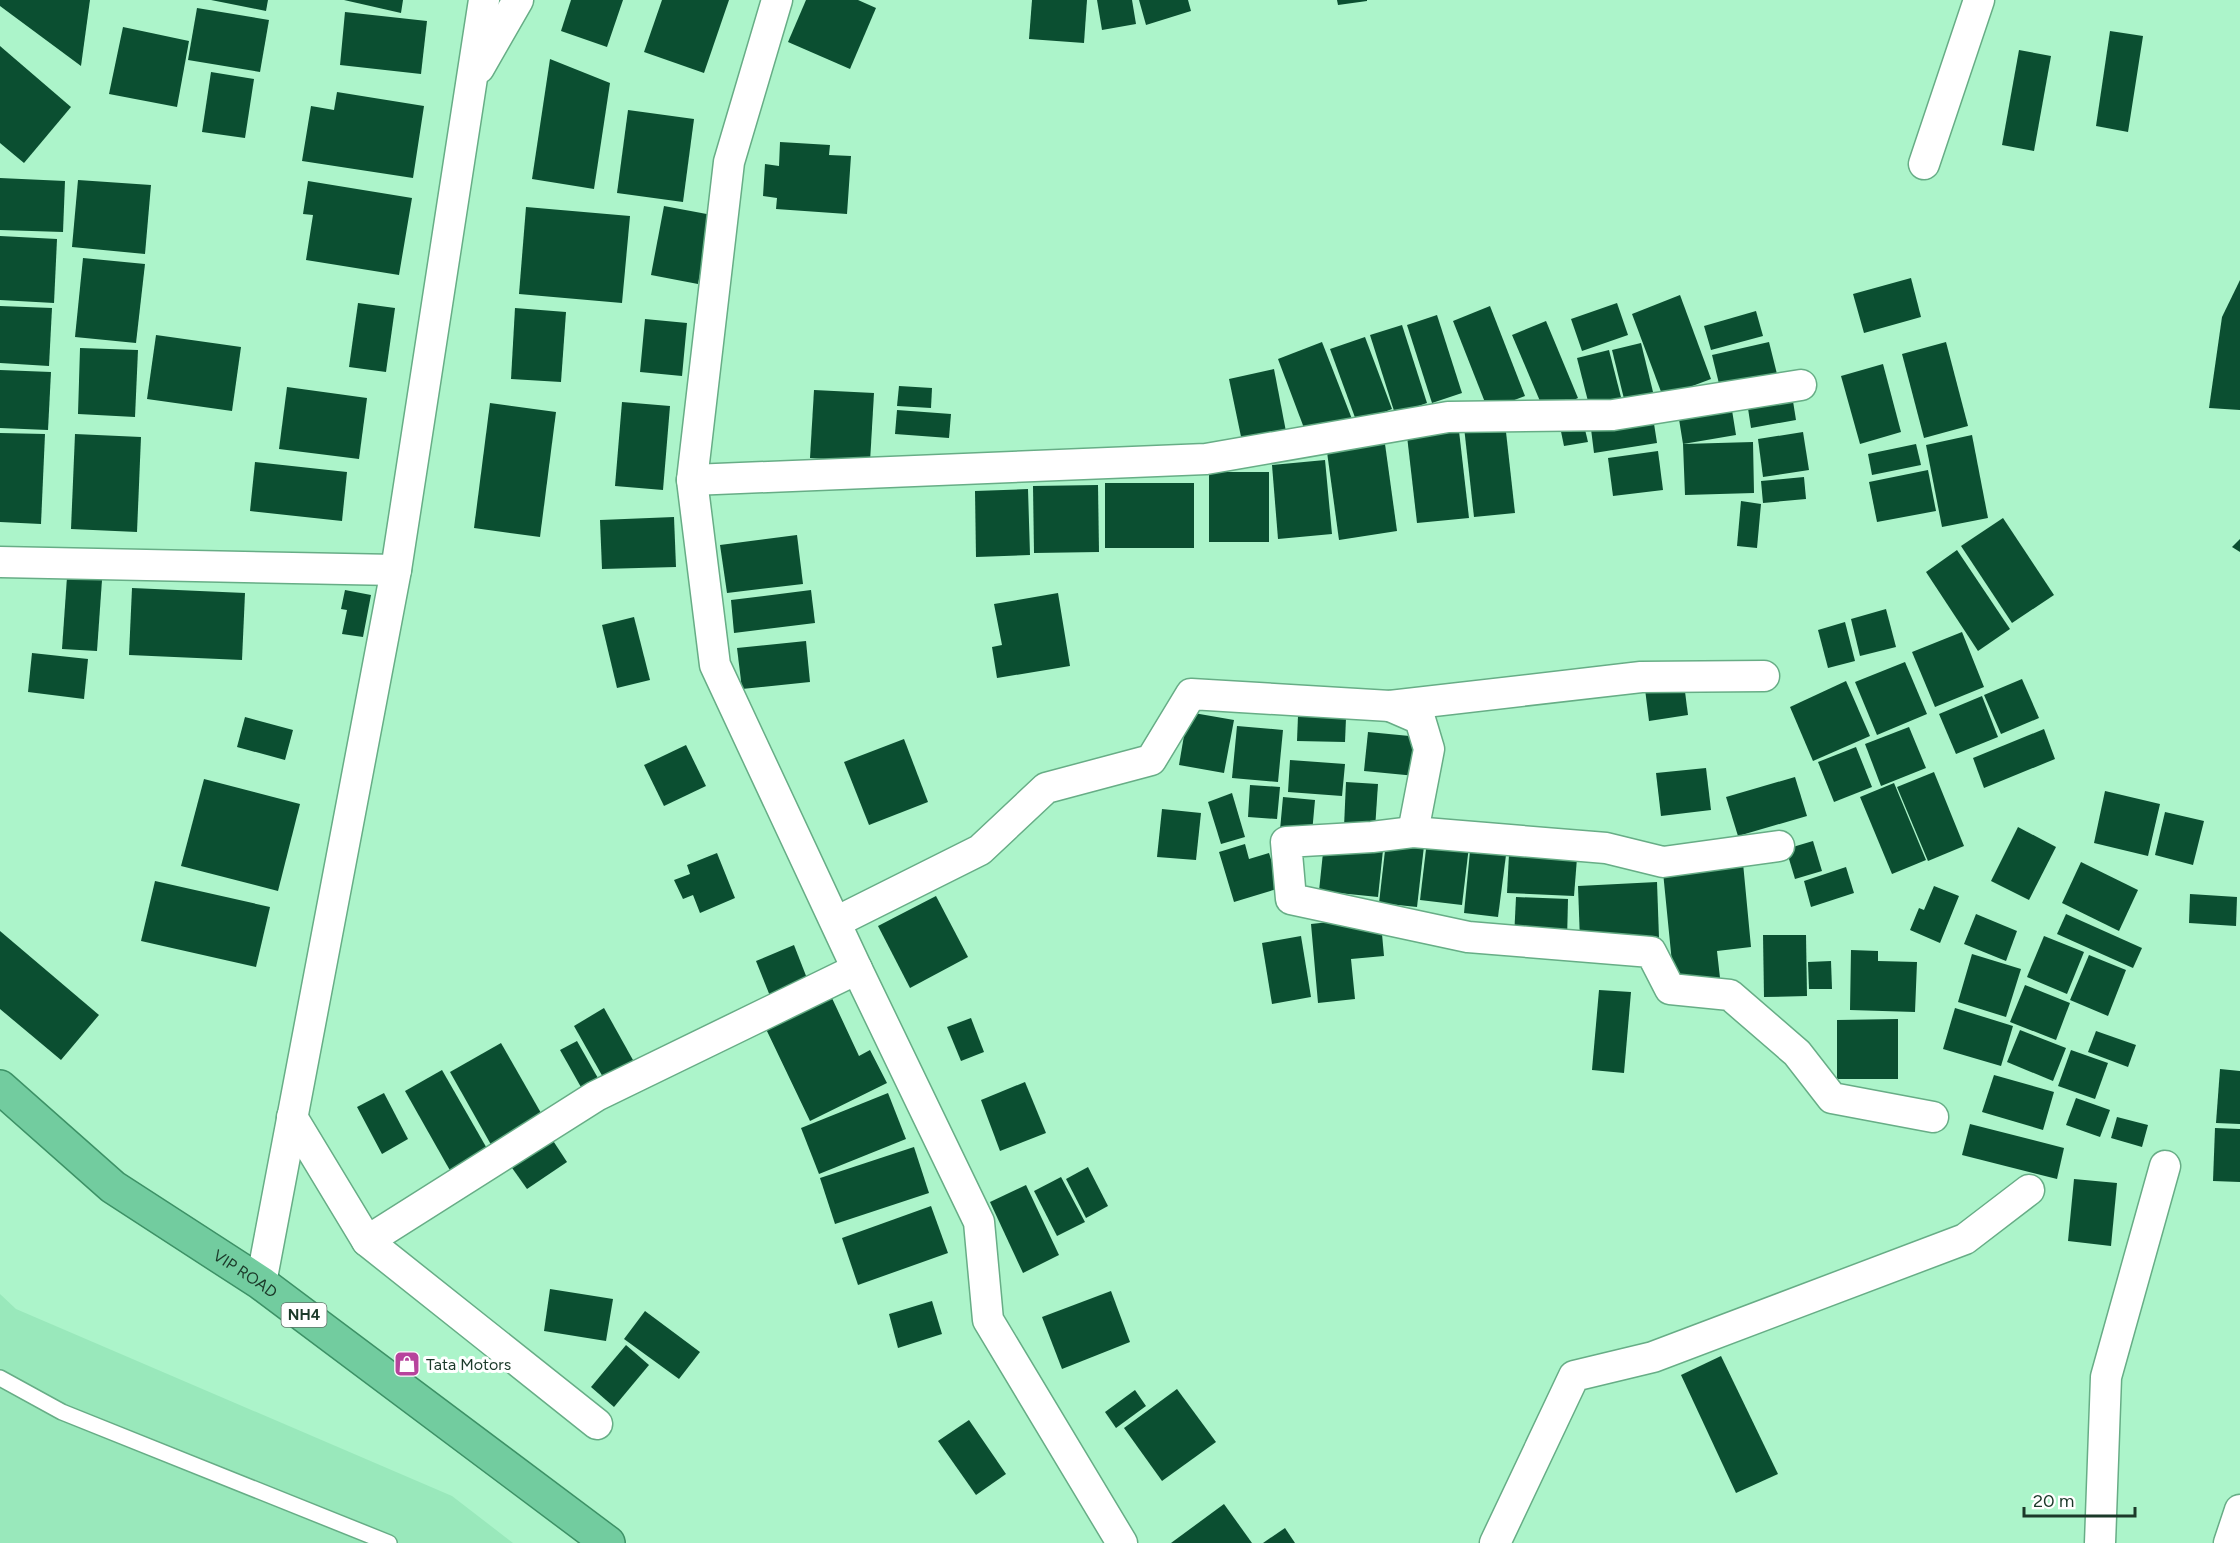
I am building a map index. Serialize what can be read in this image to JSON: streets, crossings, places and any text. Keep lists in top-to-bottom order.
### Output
{
  "streets": {
    "highway": ["VIP ROAD", "NH4"]
  },
  "places": {
    "shop": ["Tata Motors"]
  },
  "scale_bar": "20 m"
}
